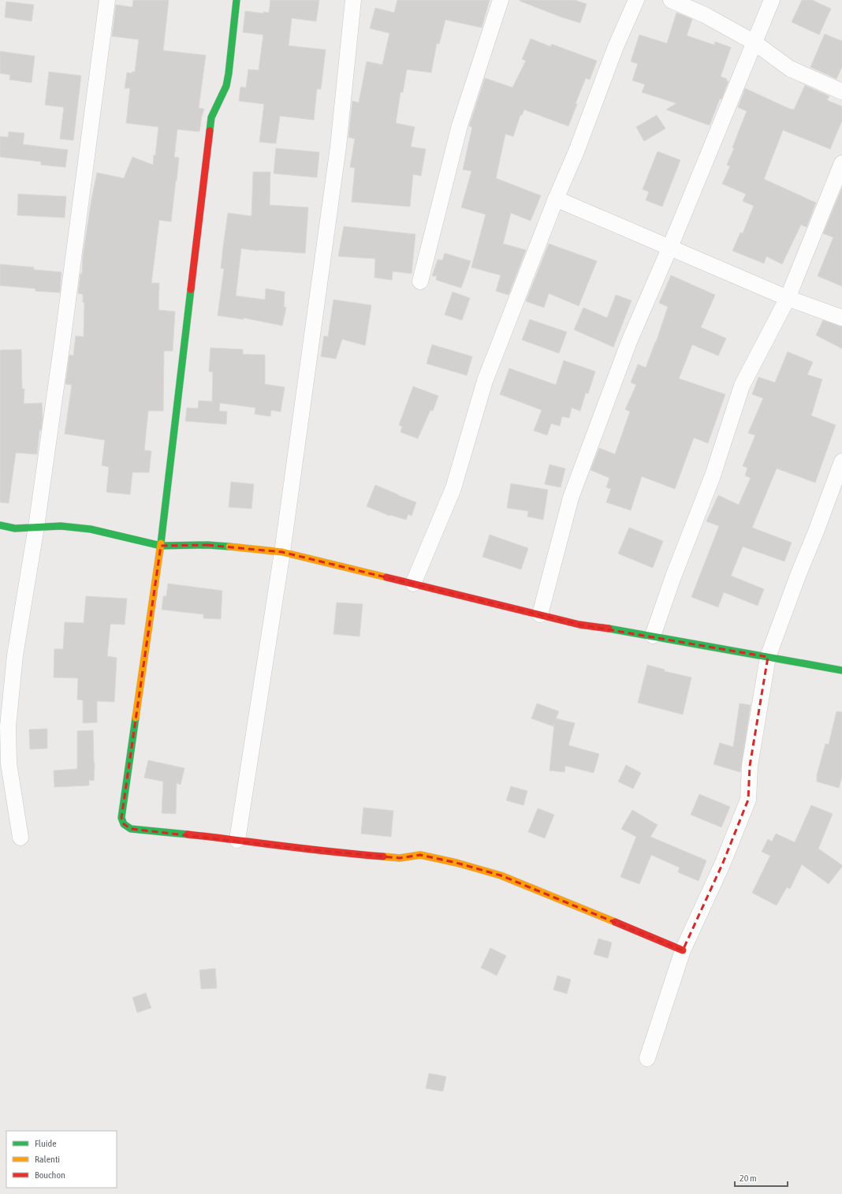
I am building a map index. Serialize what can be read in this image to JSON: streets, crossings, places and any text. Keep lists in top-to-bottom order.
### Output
{
  "legend": ["Fluide", "Ralenti", "Bouchon"],
  "scale_bar": "20 m"
}
